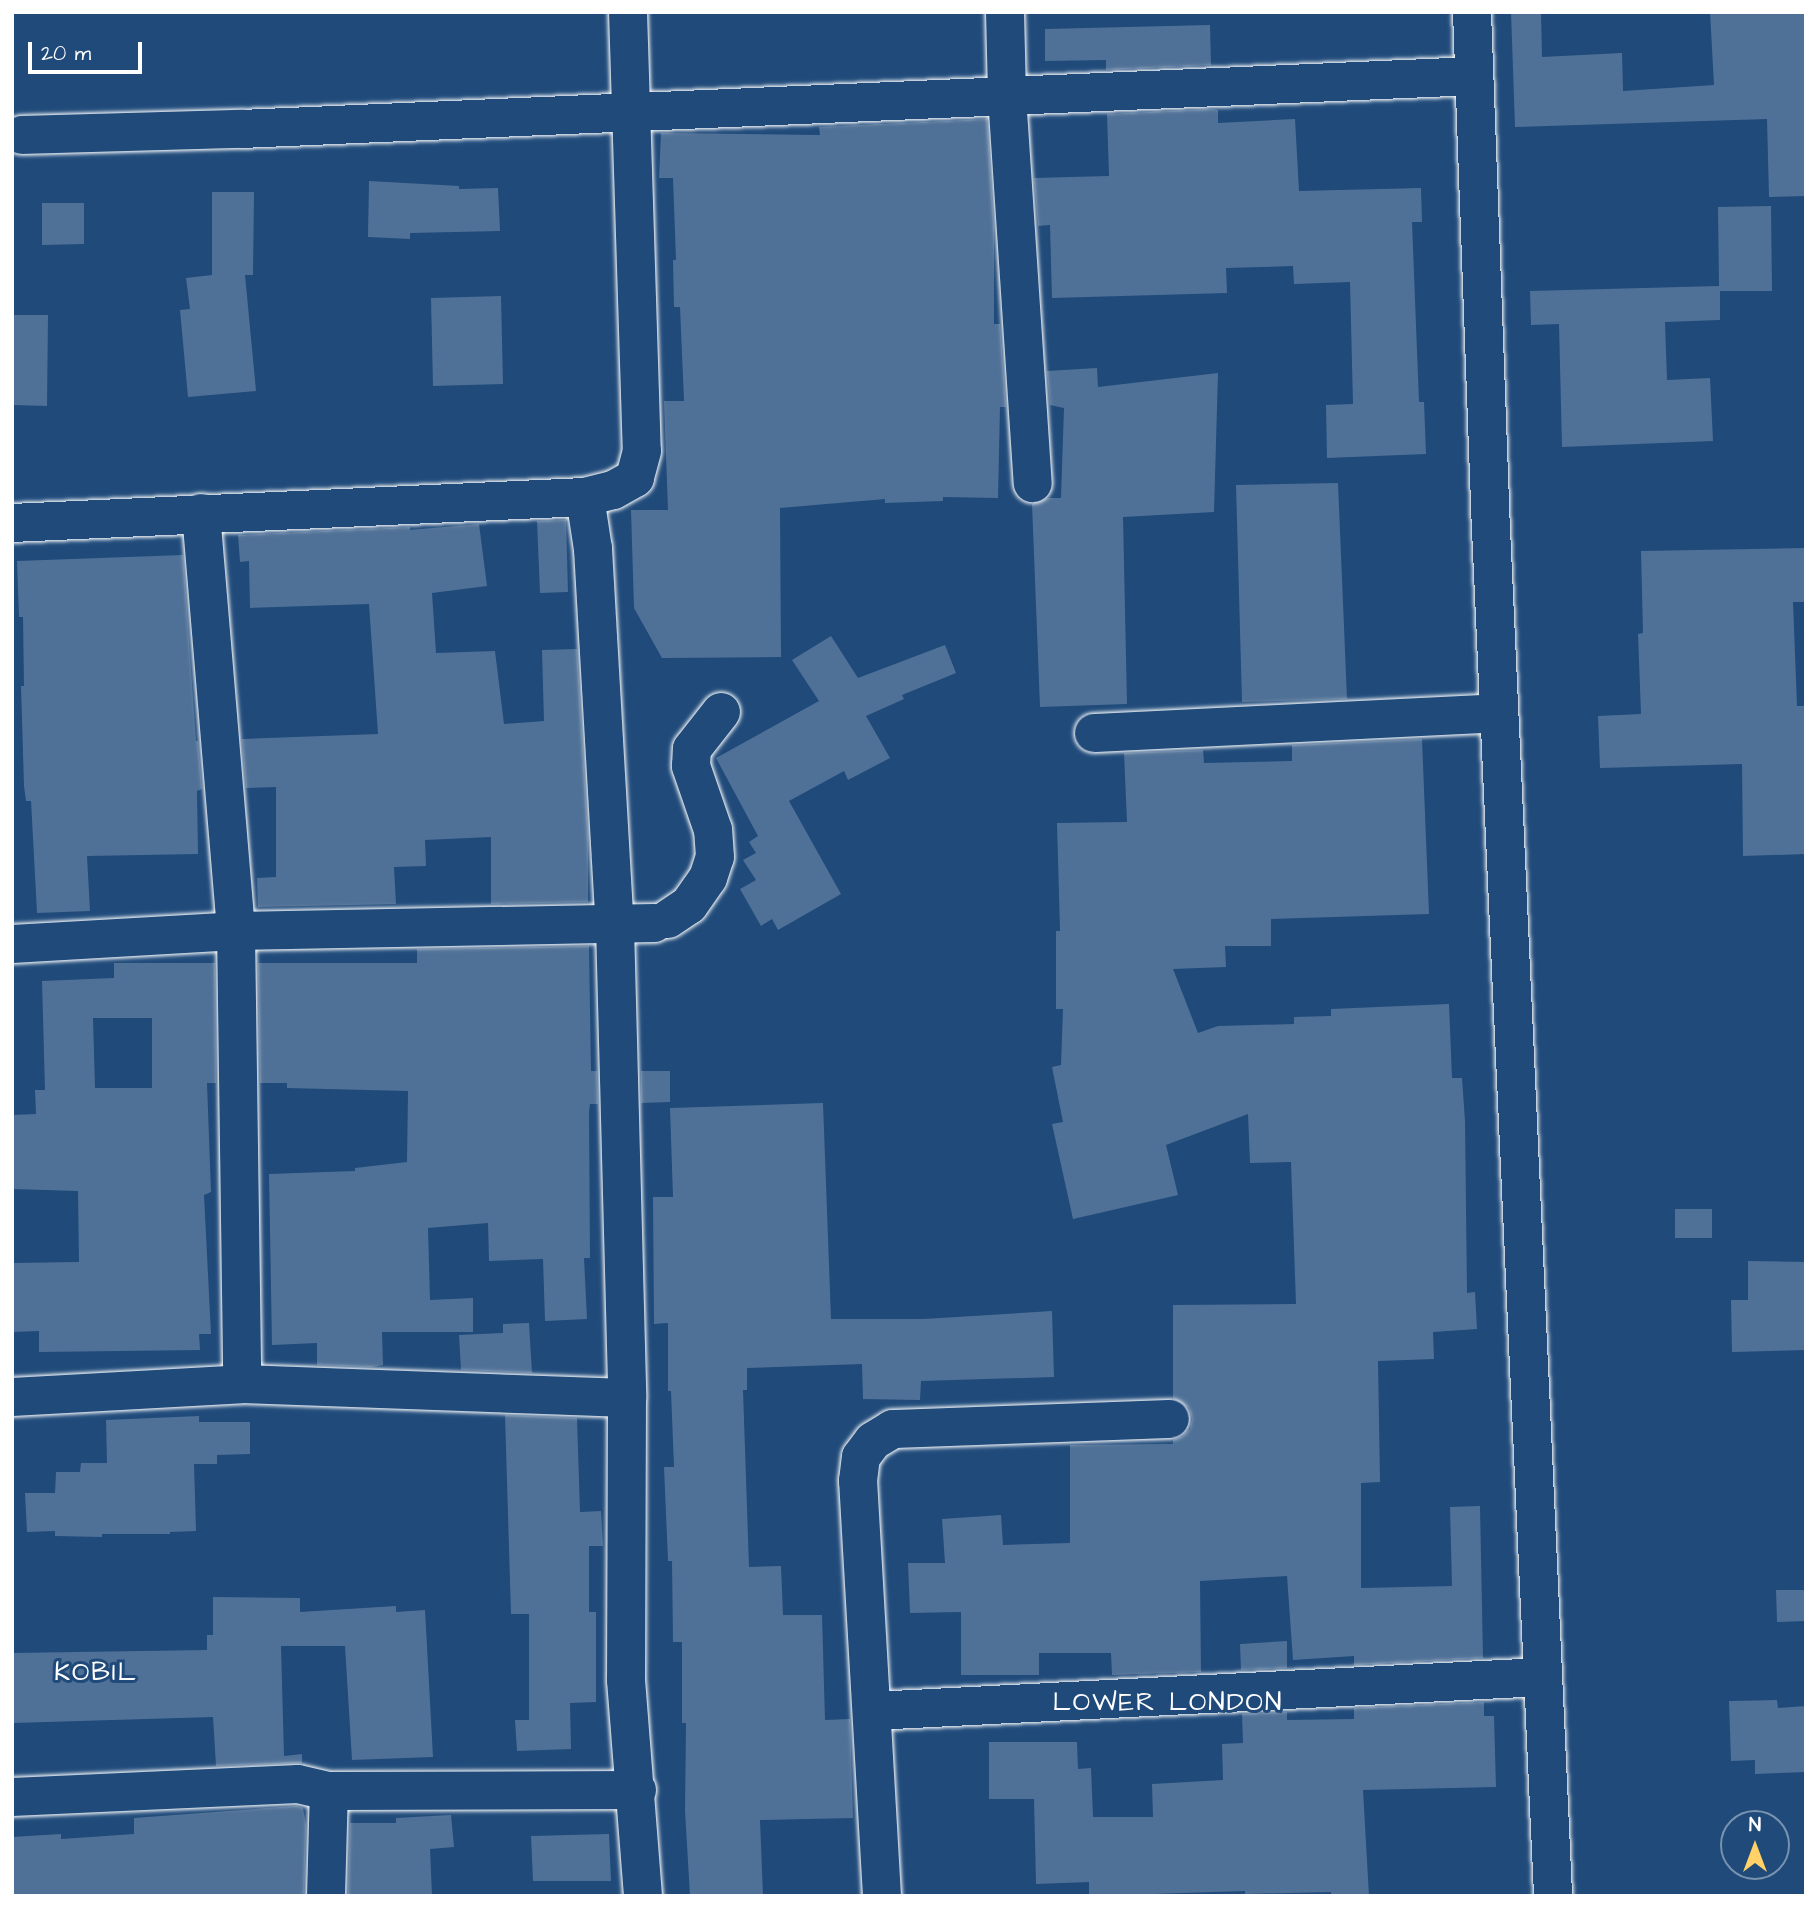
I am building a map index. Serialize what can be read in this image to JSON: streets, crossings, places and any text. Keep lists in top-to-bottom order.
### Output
{
  "districts": ["KOBIL", "LOWER LONDON"],
  "scale_bar": "20 m",
  "north": "top"
}
